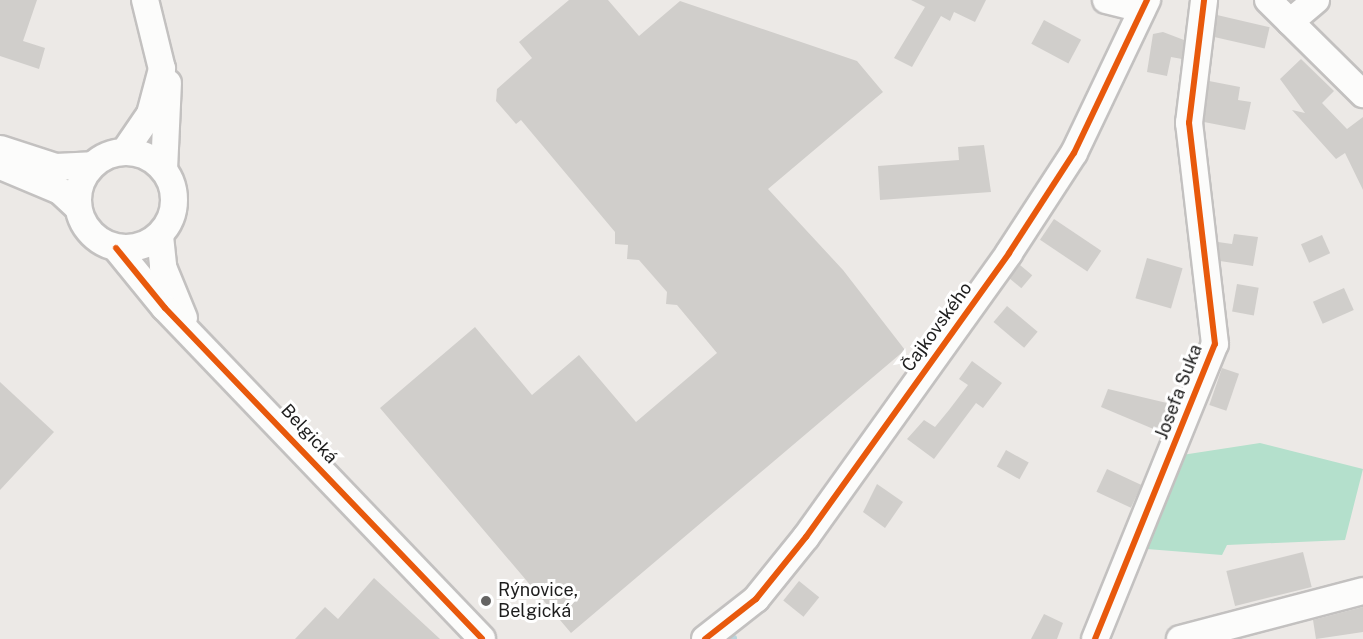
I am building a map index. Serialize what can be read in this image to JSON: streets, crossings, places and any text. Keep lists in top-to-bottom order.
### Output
{
  "streets": {
    "street": ["Čajkovského", "Josefa Suka", "Belgická"]
  },
  "places": ["Rýnovice, Belgická"]
}
